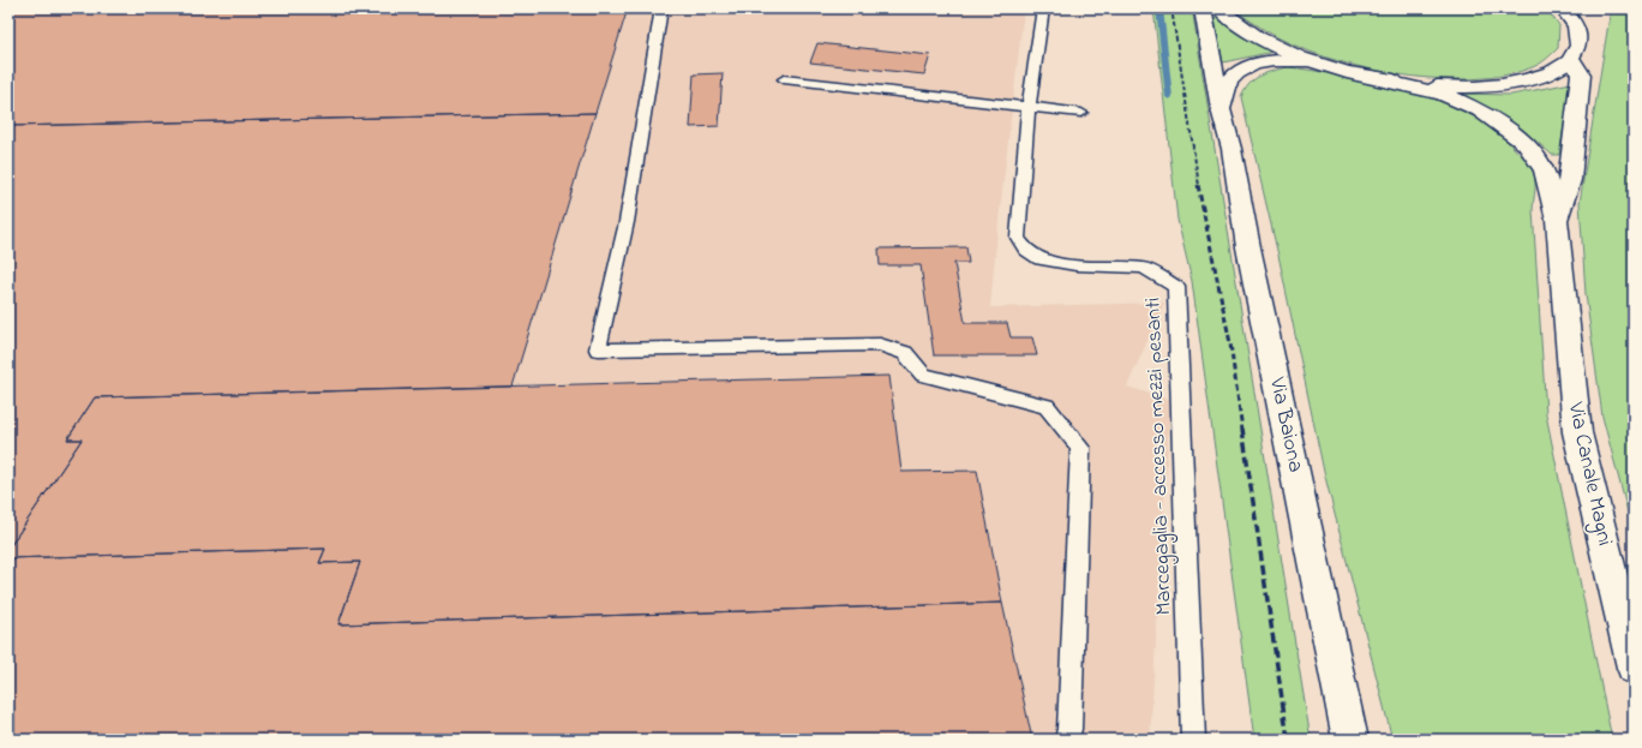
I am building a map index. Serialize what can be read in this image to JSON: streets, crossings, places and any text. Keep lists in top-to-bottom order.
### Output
{
  "streets": {
    "main road": ["Via Baiona", "Via Canale Magni"],
    "lane": ["Marcegaglia - accesso mezzi pesanti"]
  }
}
